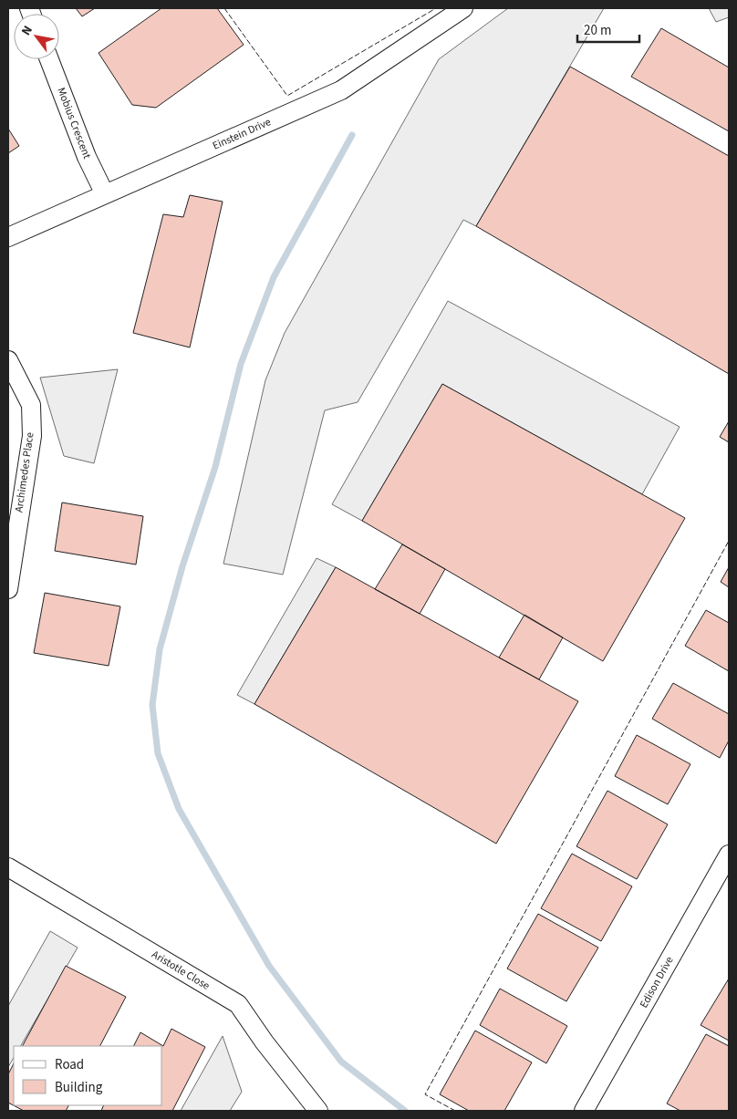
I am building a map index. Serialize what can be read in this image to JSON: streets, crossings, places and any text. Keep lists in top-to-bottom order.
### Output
{
  "streets": {
    "street": [
      "Mobius Crescent",
      "Einstein Drive",
      "Archimedes Place",
      "Aristotle Close",
      "Edison Drive"
    ]
  },
  "crossings": [
    ["Mobius Crescent", "Einstein Drive"]
  ],
  "legend": ["Road", "Building"],
  "scale_bar": "20 m",
  "north": "top left"
}
